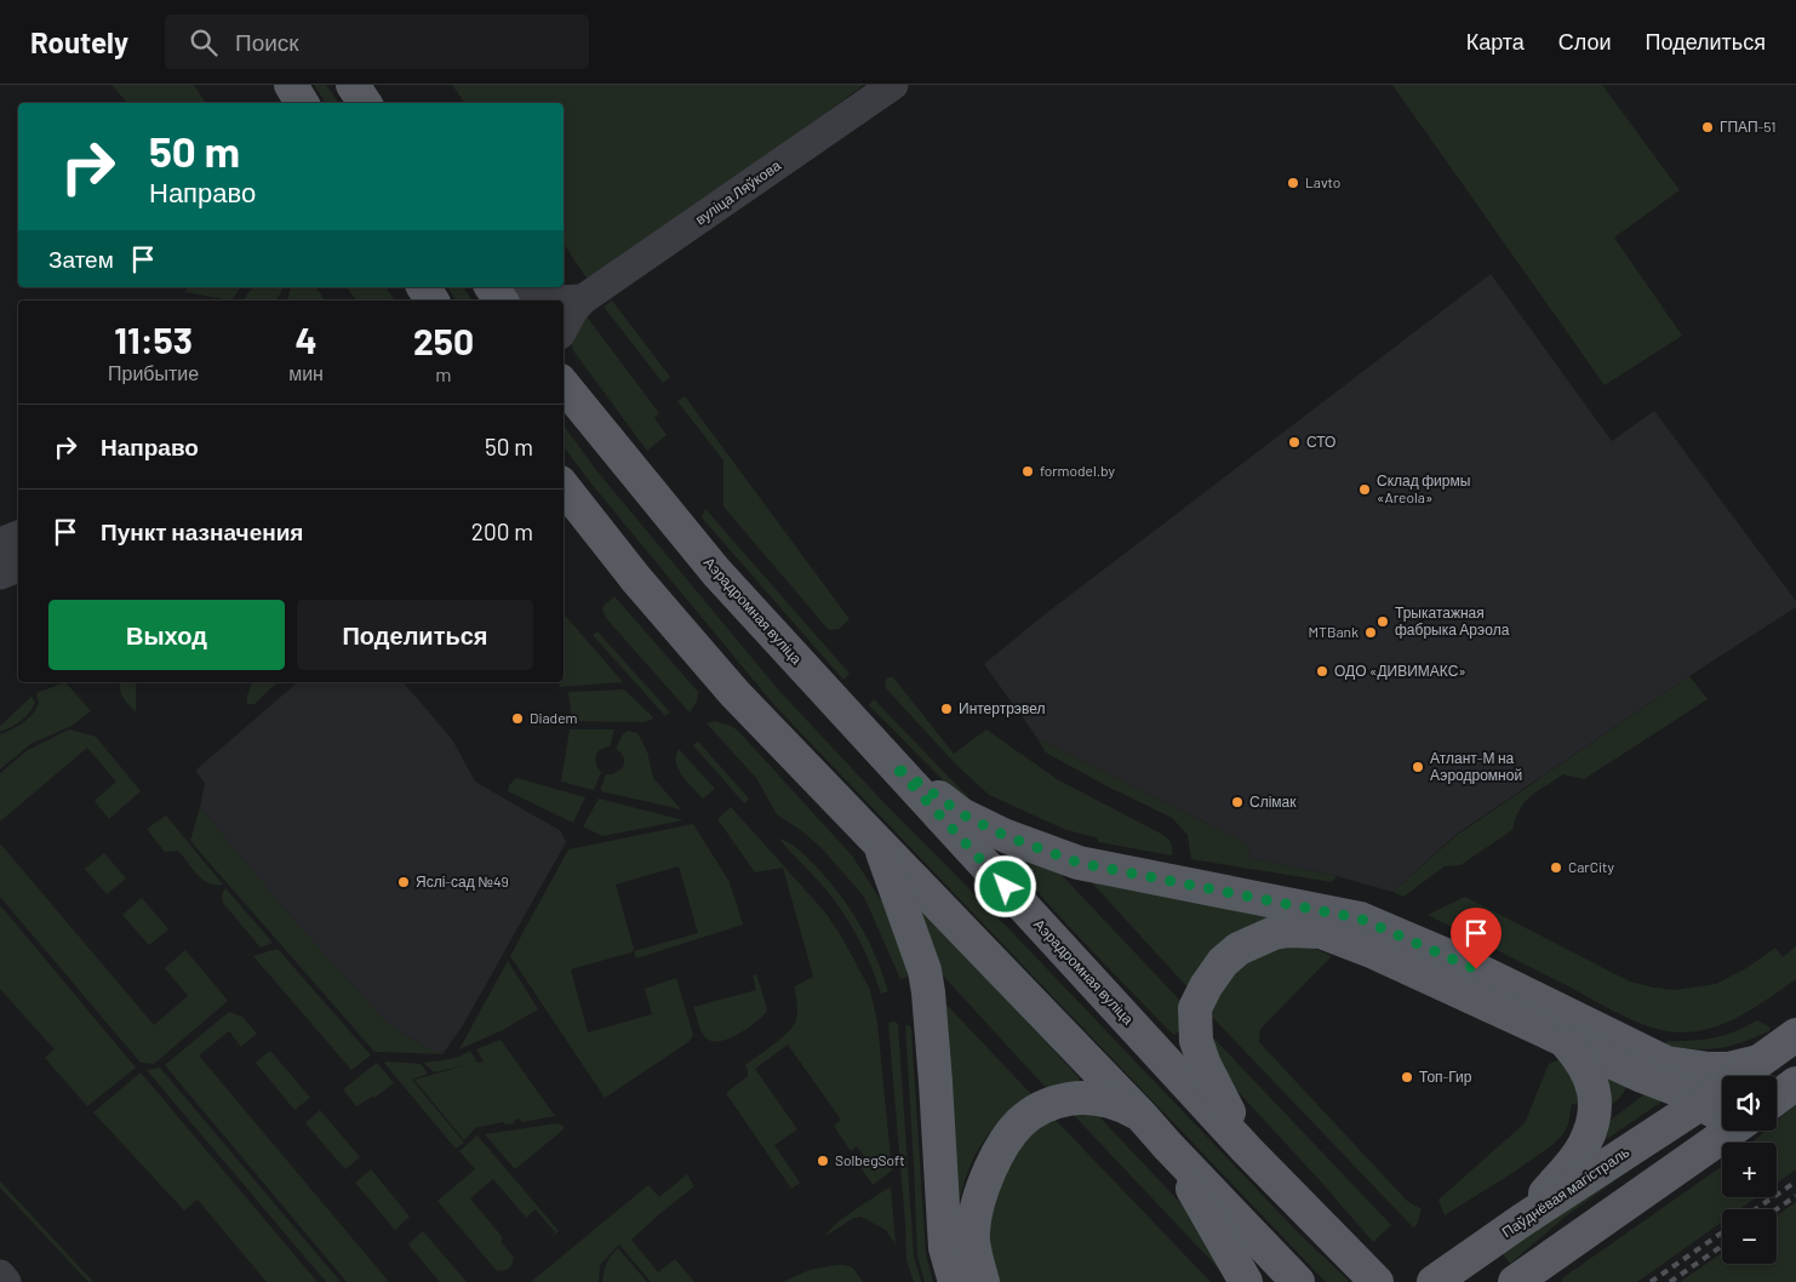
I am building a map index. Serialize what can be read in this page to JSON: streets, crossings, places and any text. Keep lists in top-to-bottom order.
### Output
{
  "streets": {
    "main road": ["Аэрадромная вуліца", "Паўднёвая магістраль"],
    "street": ["вуліца Ляўкова"]
  },
  "places": [
    "ГПАП-51",
    "Lavto",
    "СТО",
    "formodel.by",
    "Склад фирмы «Areola»",
    "Трыкатажная фабрыка Арэола",
    "MTBank",
    "ОДО «ДИВИМАКС»",
    "Интертрэвел",
    "Diadem",
    "Атлант-М на Аэродромной",
    "Слімак",
    "CarCity",
    "Яслі-сад №49",
    "Топ-Гир",
    "SolbegSoft"
  ],
  "page": {
    "header": "Routely",
    "search": "Поиск",
    "nav": ["Карта", "Слои", "Поделиться"],
    "turn": ["50 m", "Направо"],
    "then": "Затем",
    "eta": [
      "11:53",
      "Прибытие",
      "4",
      "мин",
      "250",
      "m"
    ],
    "list": [
      {
        "name": "Направо",
        "value": "50 m"
      },
      {
        "name": "Пункт назначения",
        "value": "200 m"
      }
    ],
    "buttons": ["Выход", "Поделиться"],
    "map_buttons": ["+", "−"]
  }
}
